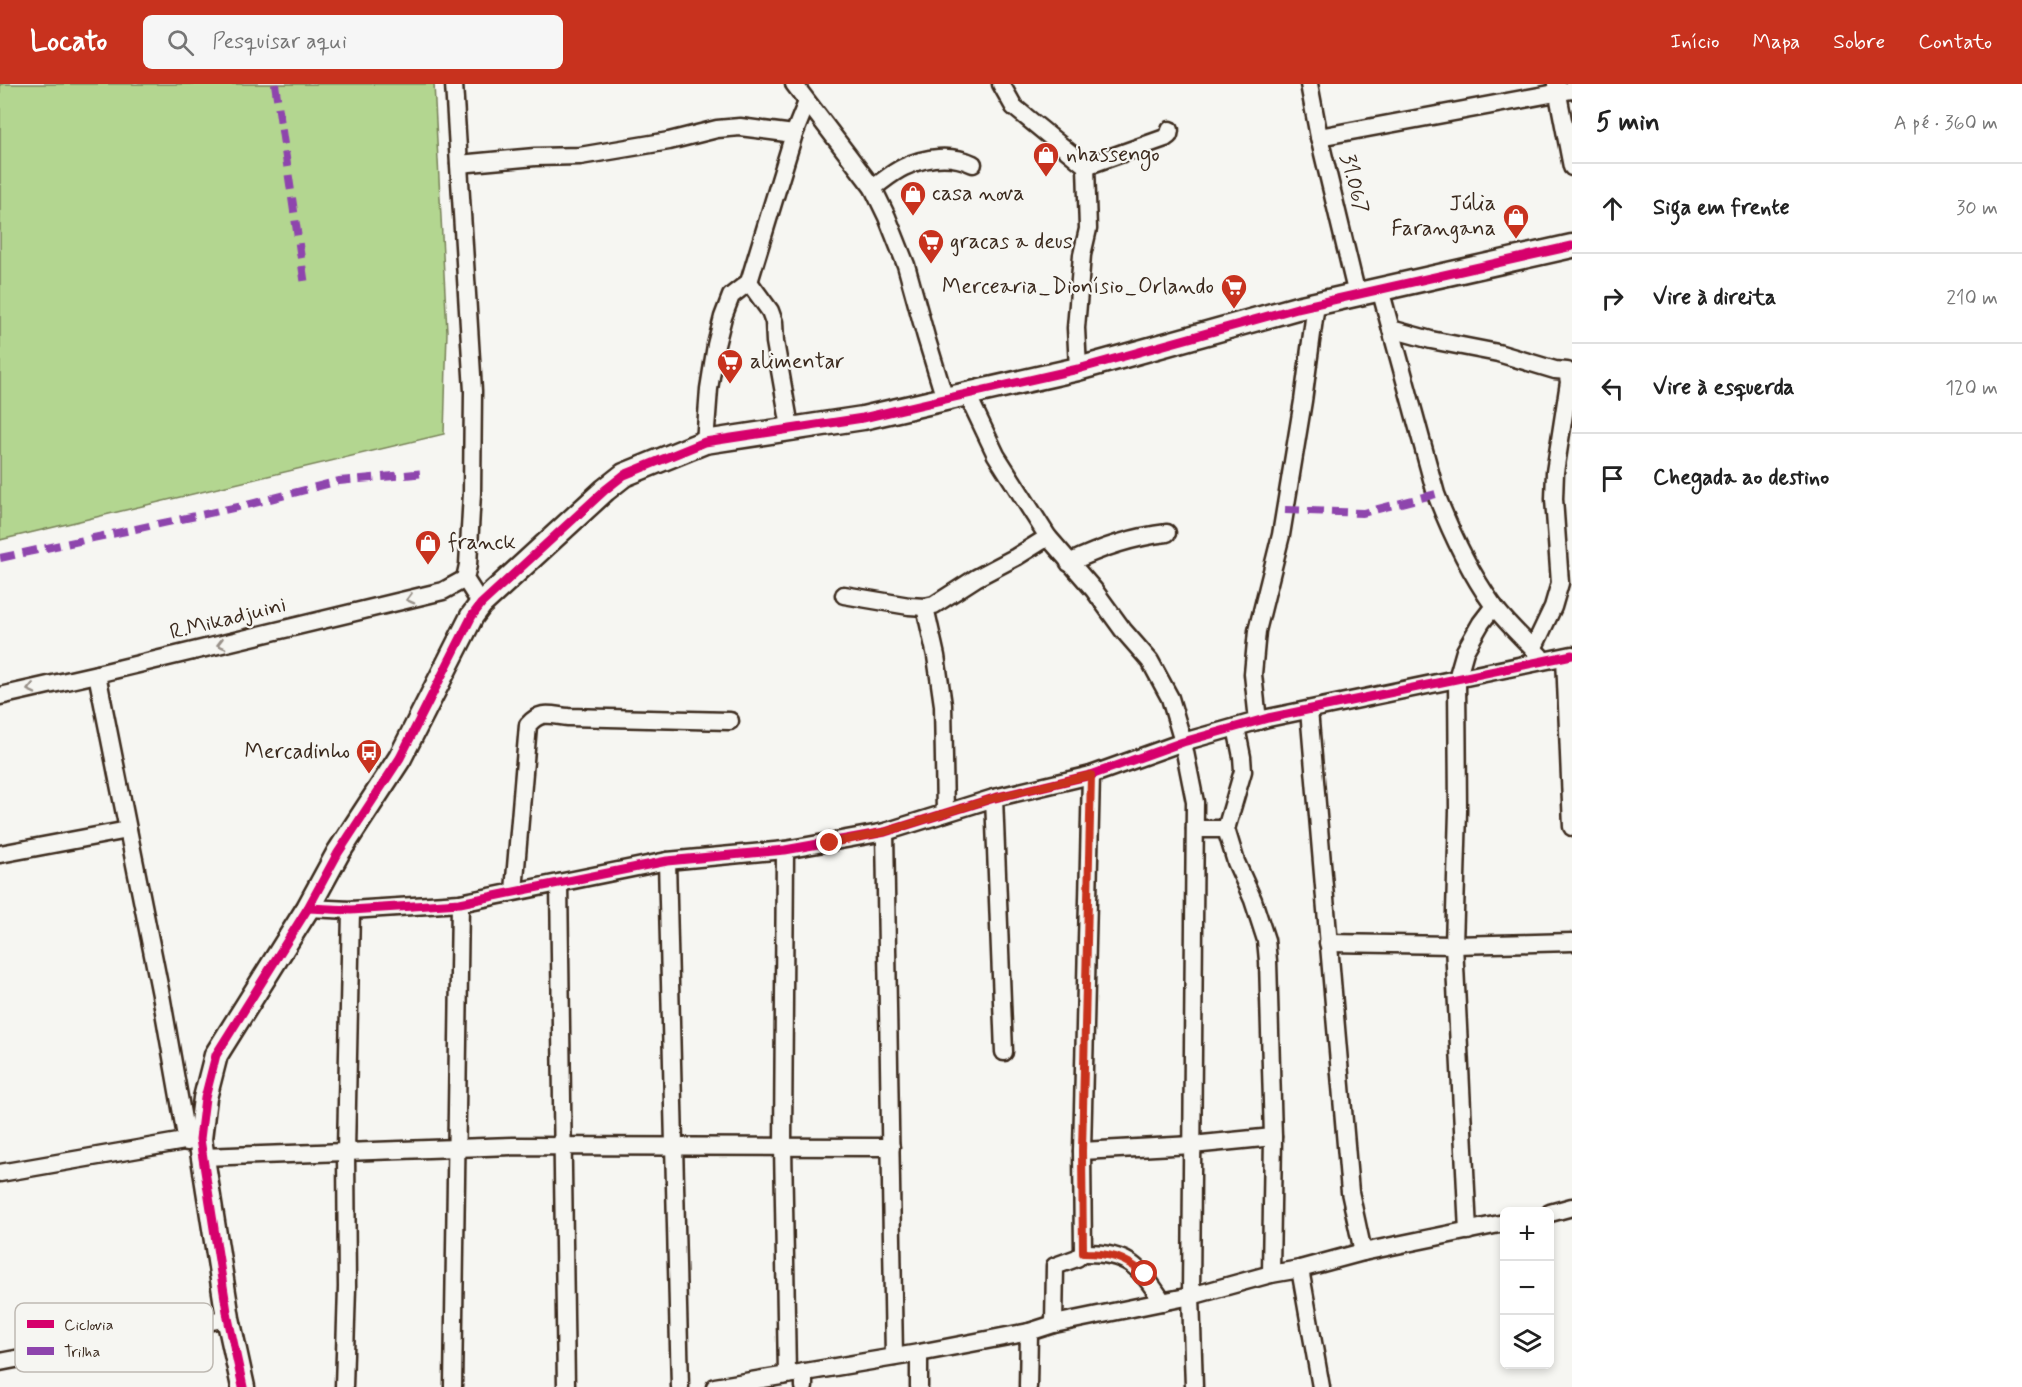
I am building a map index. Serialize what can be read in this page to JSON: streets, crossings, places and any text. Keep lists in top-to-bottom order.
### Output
{
  "streets": {
    "street": ["31.067", "R.Mikadjuini"]
  },
  "one_way": ["R.Mikadjuini"],
  "places": {
    "shop": [
      "nhassengo",
      "casa nova",
      "Júlia Farangana",
      "franck"
    ],
    "supermarket": ["gracas a deus", "Mercearia_Dionísio_Orlando", "alimentar"],
    "bus stop": ["Mercadinho"]
  },
  "legend": ["Ciclovia", "Trilha"],
  "page": {
    "header": "Locato",
    "search": "Pesquisar aqui",
    "nav": [
      "Início",
      "Mapa",
      "Sobre",
      "Contato"
    ],
    "heading": ["5 min", "A pé · 360 m"],
    "list": [
      ["Siga em frente", "30 m"],
      ["Vire à direita", "210 m"],
      ["Vire à esquerda", "120 m"],
      "Chegada ao destino"
    ],
    "map_buttons": ["+", "−"]
  }
}
